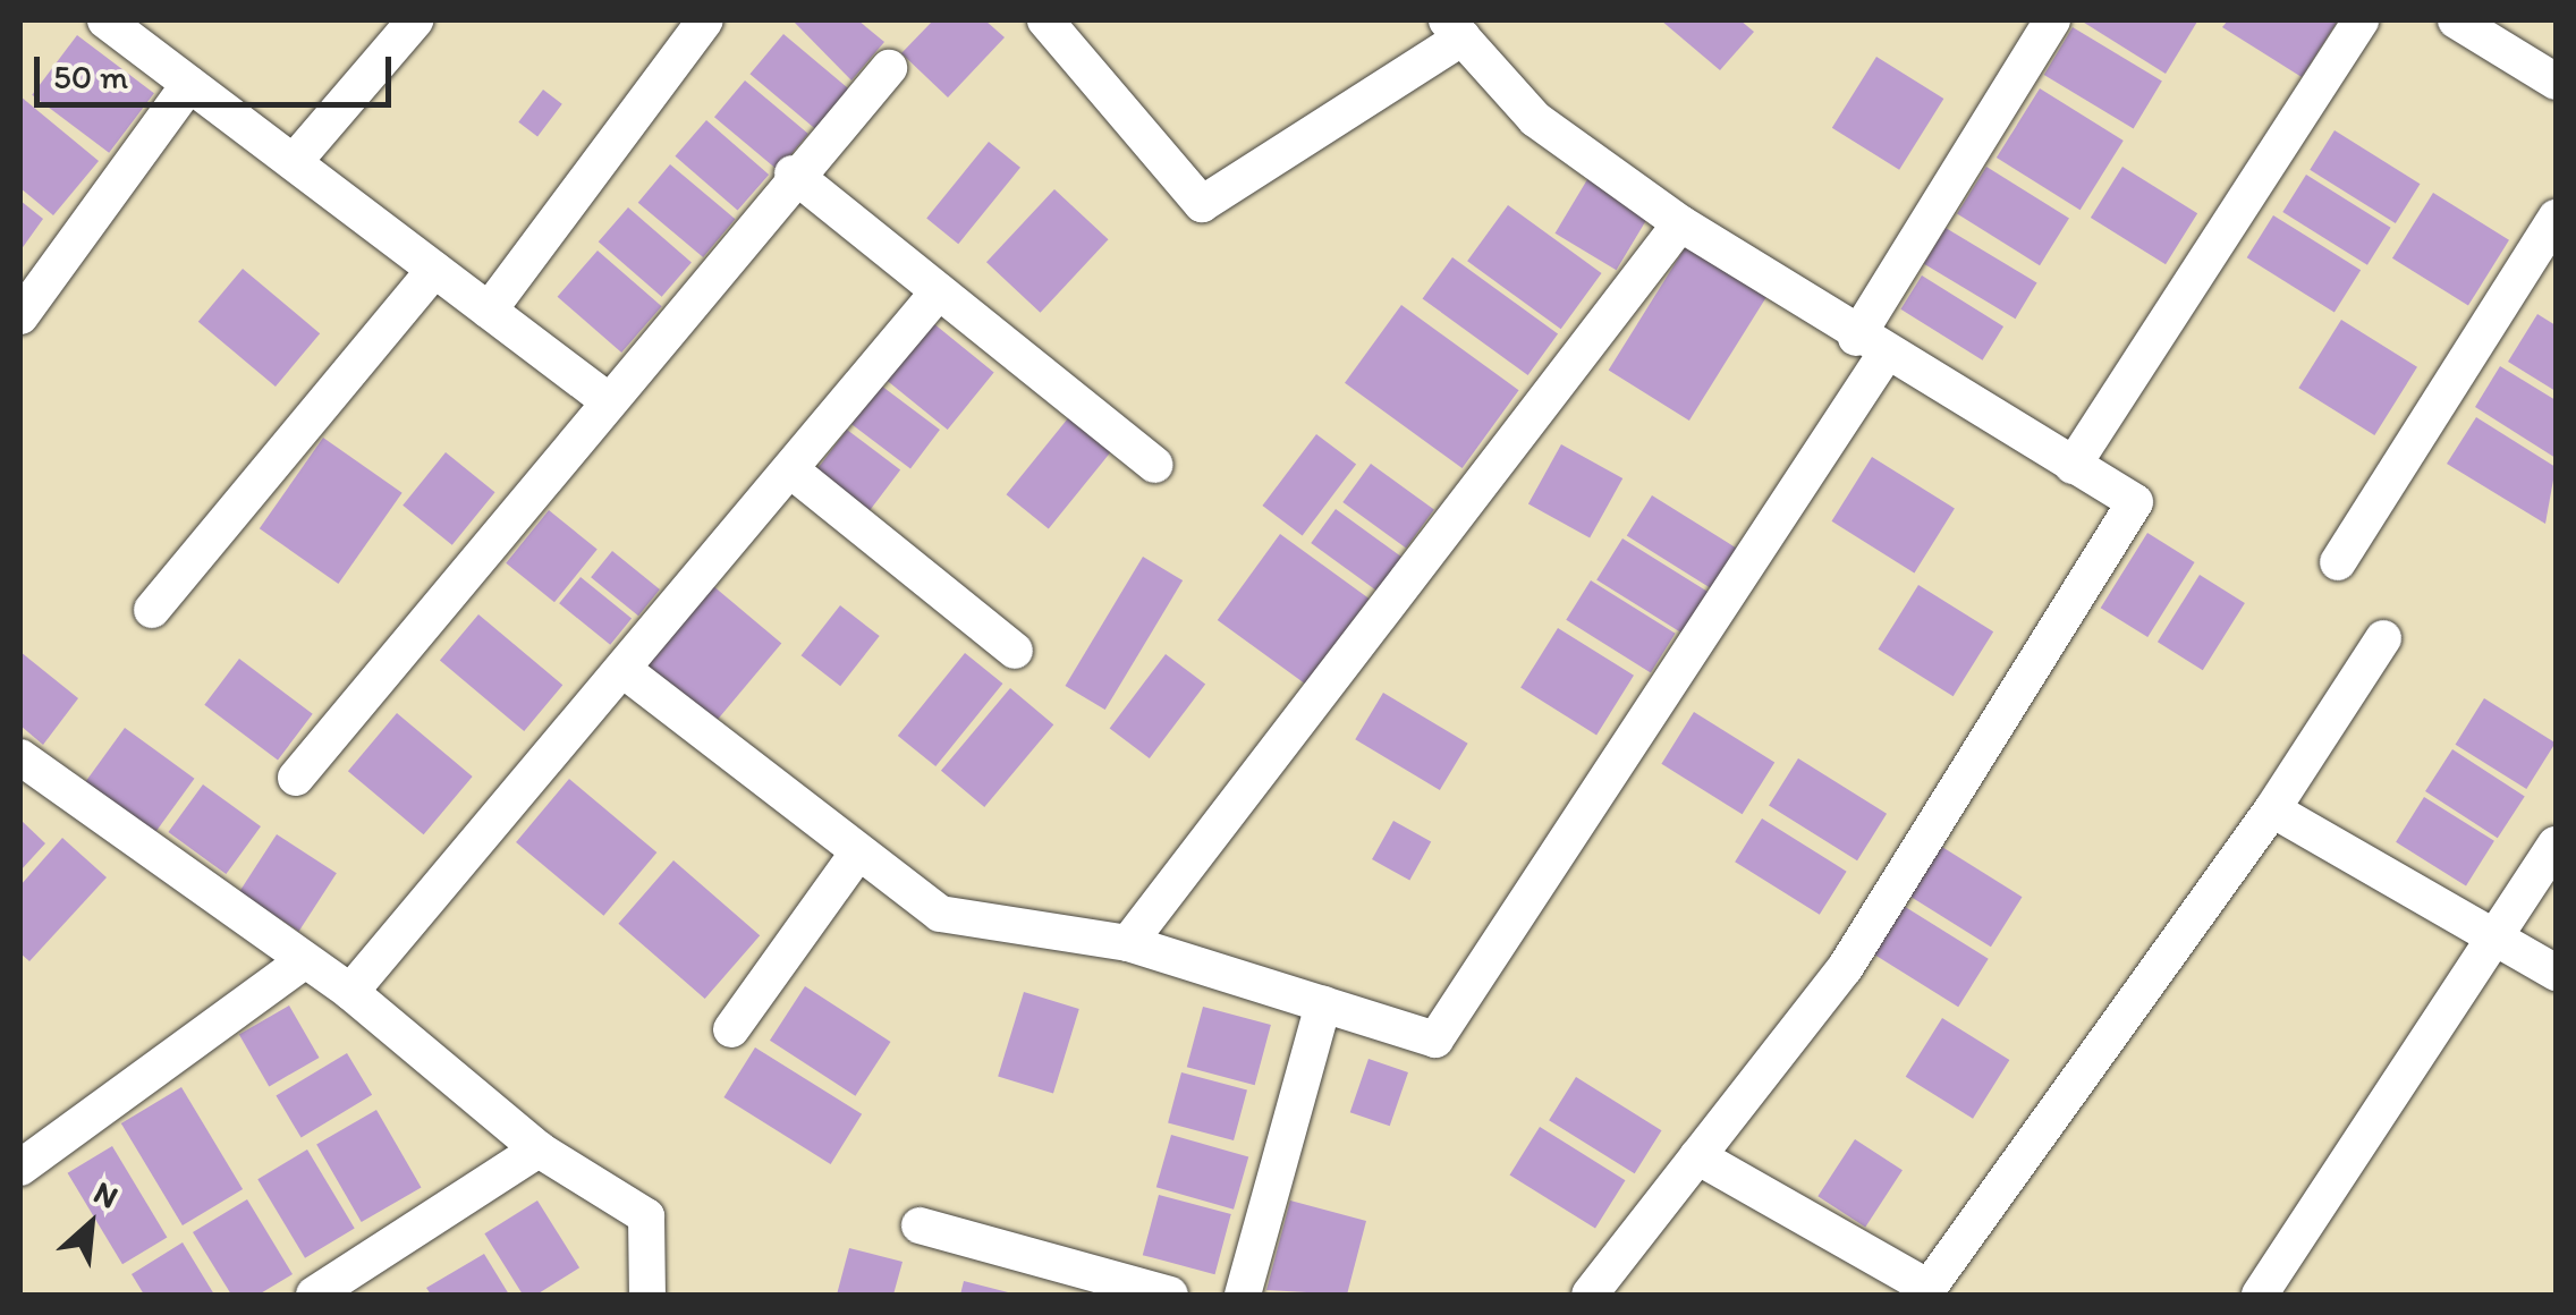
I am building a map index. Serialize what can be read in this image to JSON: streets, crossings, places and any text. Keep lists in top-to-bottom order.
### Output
{
  "scale_bar": "50 m",
  "north": "top right"
}
